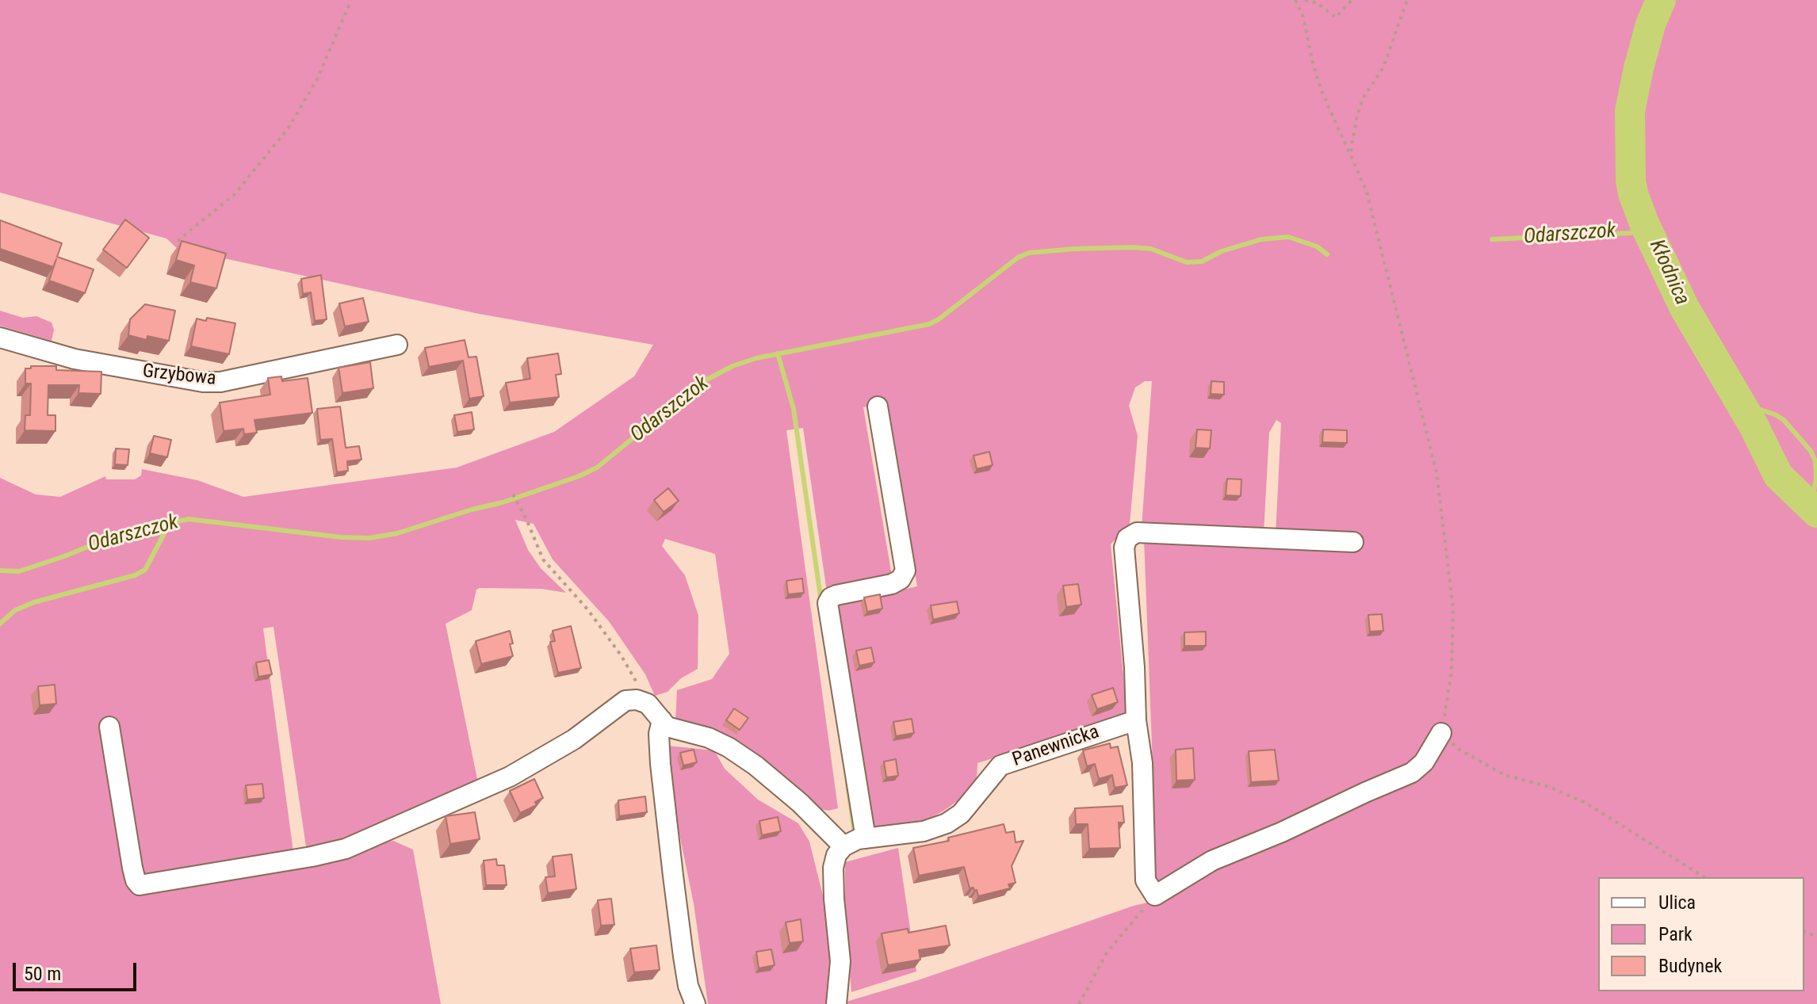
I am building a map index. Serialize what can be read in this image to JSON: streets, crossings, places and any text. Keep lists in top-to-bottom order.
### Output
{
  "streets": {
    "street": ["Grzybowa", "Panewnicka"]
  },
  "water": ["Odarszczok", "Kłodnica"],
  "legend": ["Ulica", "Park", "Budynek"],
  "scale_bar": "50 m"
}
